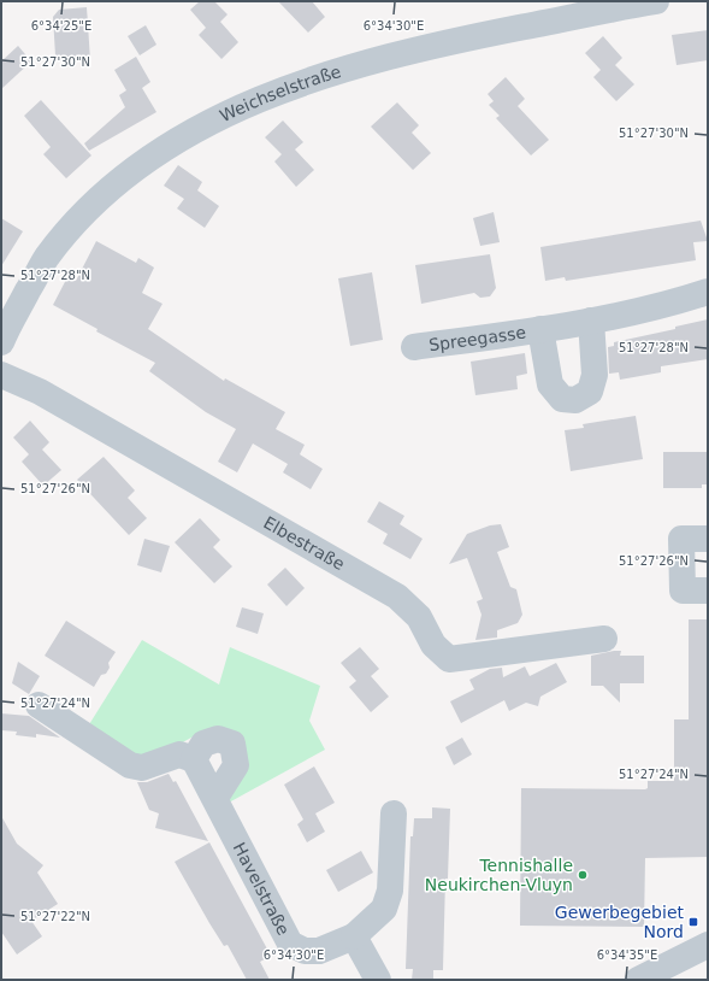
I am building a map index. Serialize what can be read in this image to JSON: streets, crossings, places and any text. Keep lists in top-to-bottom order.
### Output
{
  "streets": {
    "street": [
      "Weichselstraße",
      "Spreegasse",
      "Elbestraße",
      "Havelstraße"
    ]
  },
  "places": {
    "other": ["Tennishalle Neukirchen-Vluyn"],
    "transit": ["Gewerbegebiet Nord"]
  },
  "coordinates": [
    "6°34'25\"E",
    "6°34'30\"E",
    "51°27'30\"N",
    "51°27'28\"N",
    "51°27'26\"N",
    "51°27'24\"N",
    "51°27'22\"N",
    "6°34'35\"E"
  ]
}
